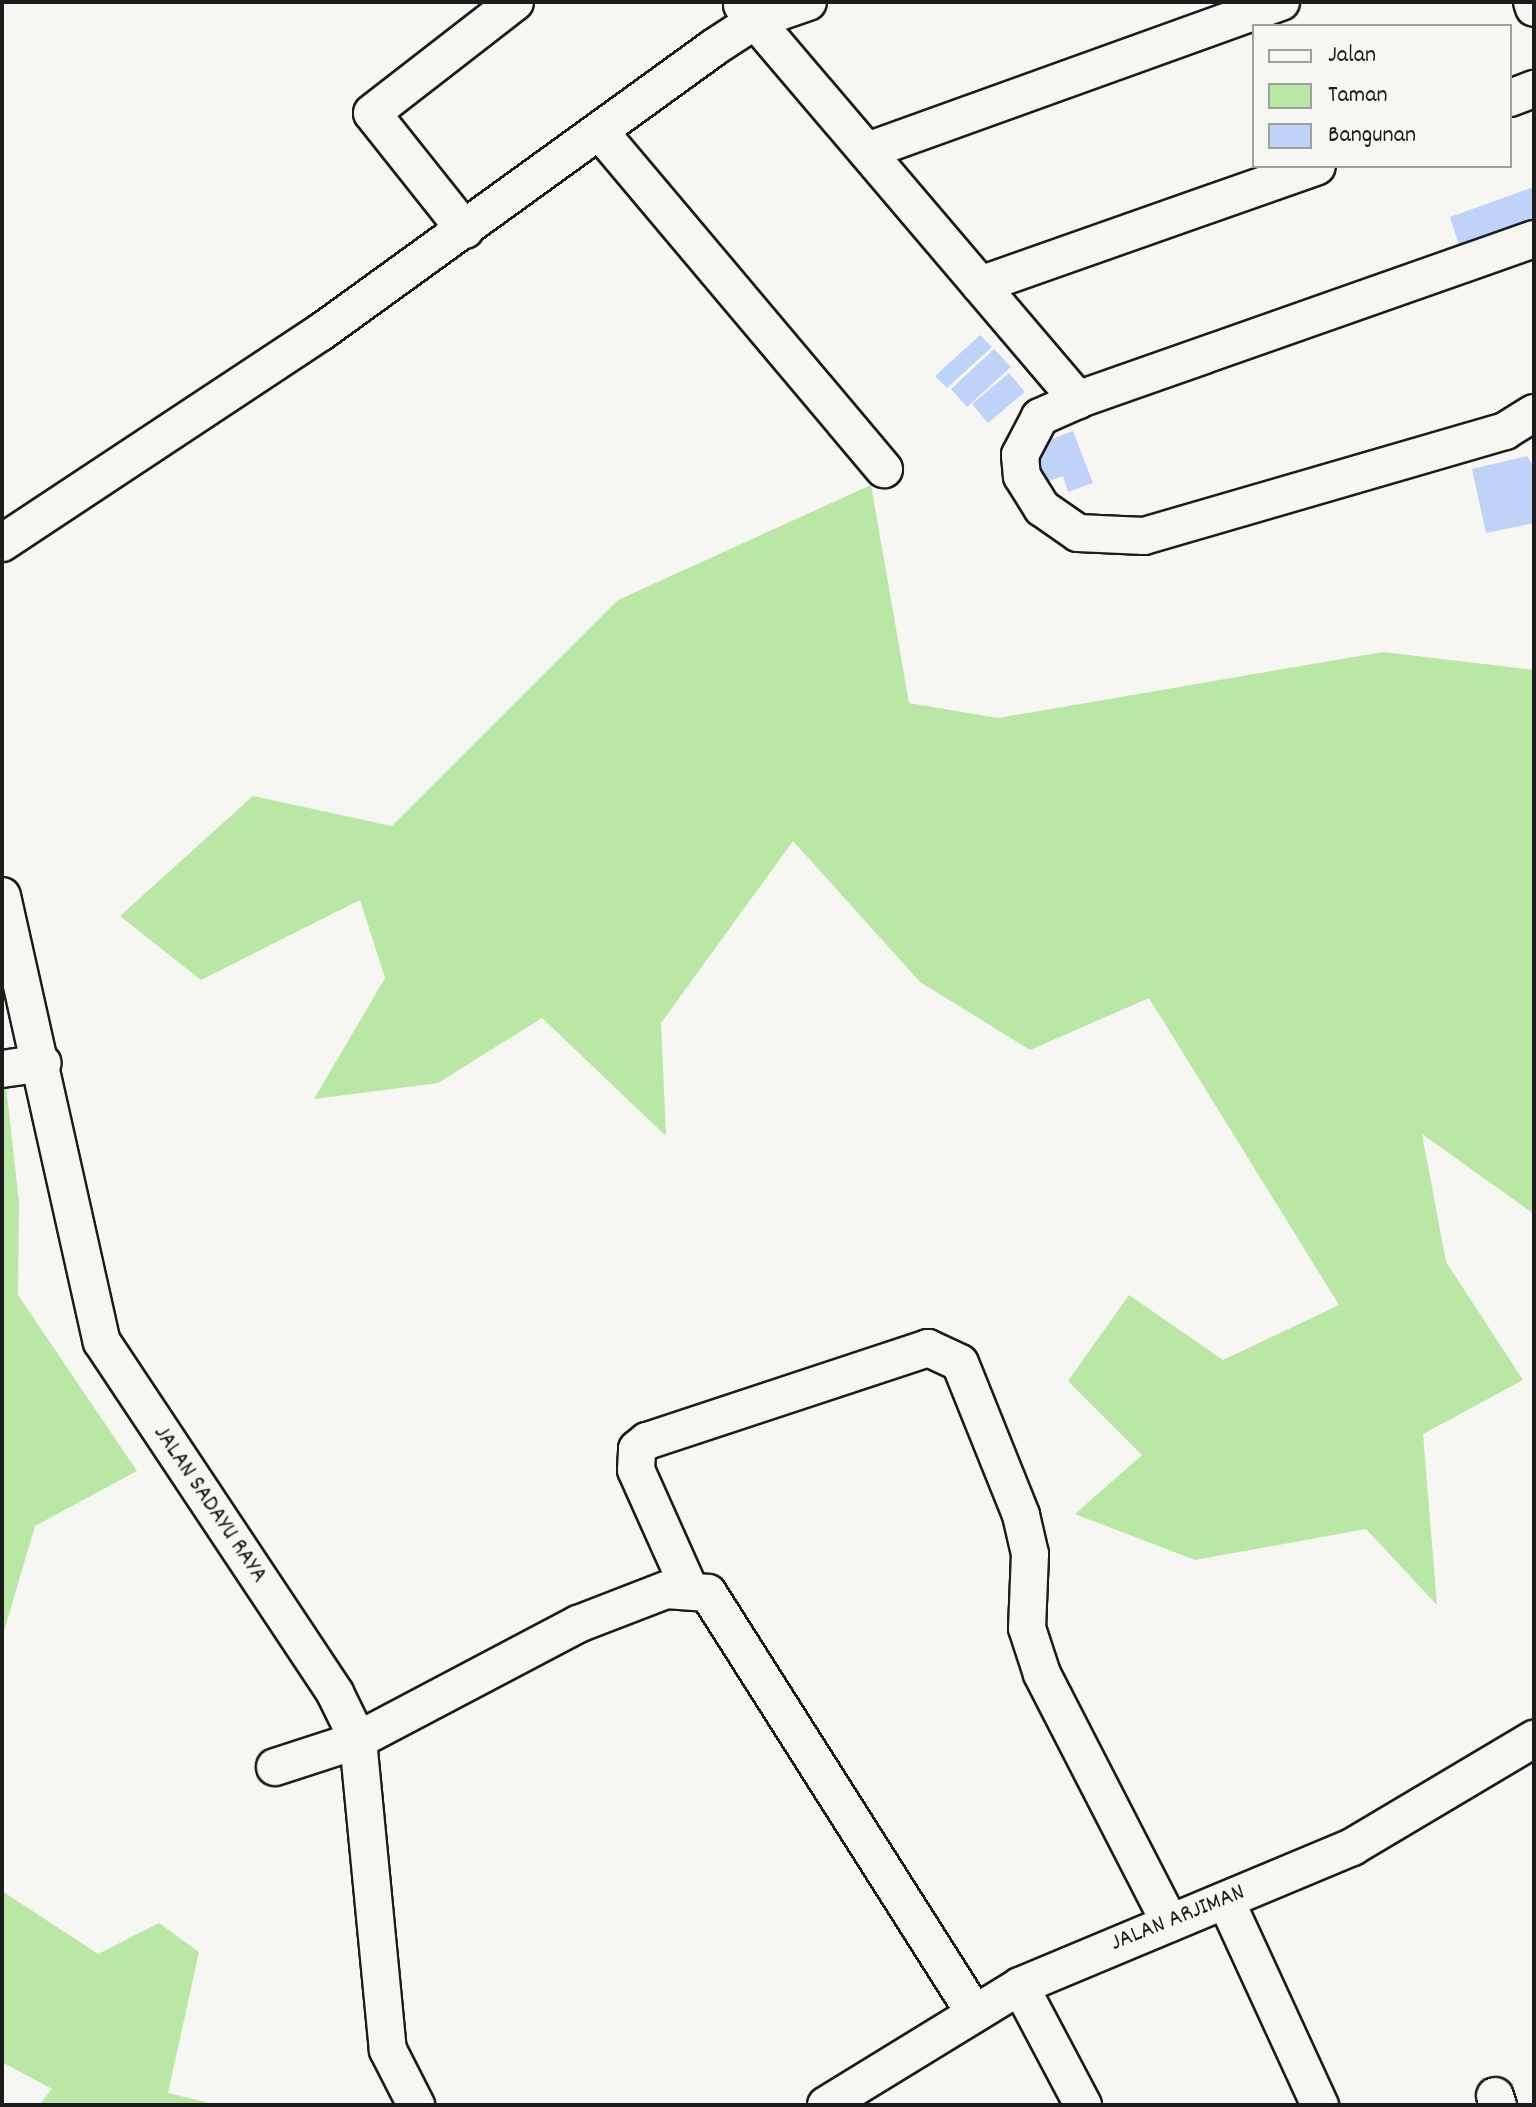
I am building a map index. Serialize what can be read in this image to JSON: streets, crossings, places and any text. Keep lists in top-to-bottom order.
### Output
{
  "streets": {
    "street": ["JALAN SADAYU RAYA", "JALAN ARJIMAN"]
  },
  "legend": ["Jalan", "Taman", "Bangunan"]
}
